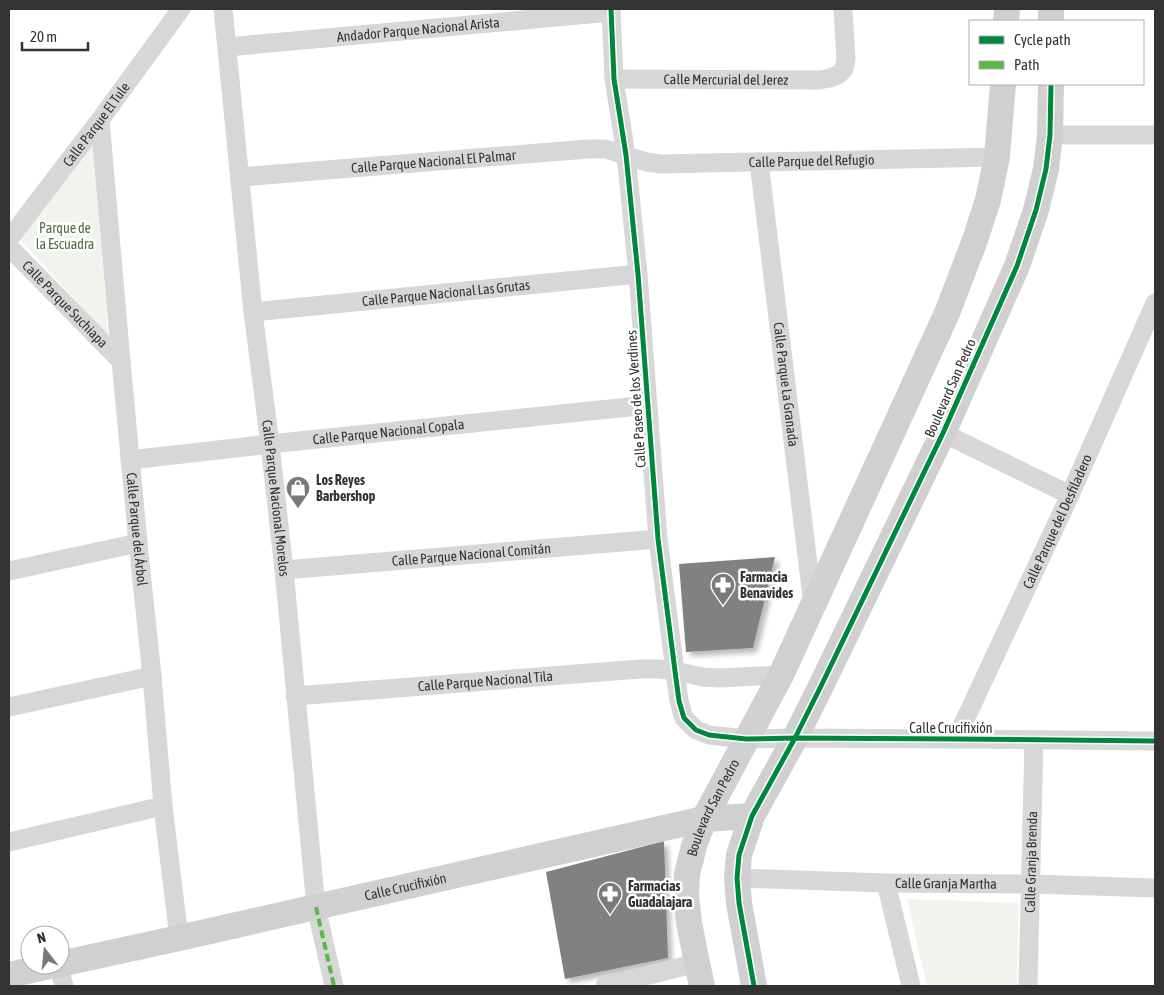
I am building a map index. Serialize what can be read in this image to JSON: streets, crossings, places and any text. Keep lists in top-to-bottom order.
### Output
{
  "streets": {
    "street": [
      "Andador Parque Nacional Arista",
      "Calle Mercurial del Jerez",
      "Calle Parque El Tule",
      "Calle Parque Nacional El Palmar",
      "Calle Parque del Refugio",
      "Calle Parque Nacional Las Grutas",
      "Calle Parque Suchiapa",
      "Calle Parque La Granada",
      "Boulevard San Pedro",
      "Calle Paseo de los Verdines",
      "Calle Parque Nacional Copala",
      "Calle Parque Nacional Morelos",
      "Calle Parque del Desfiladero",
      "Calle Parque del Árbol",
      "Calle Parque Nacional Comitán",
      "Calle Parque Nacional Tila",
      "Calle Crucifixión",
      "Calle Granja Brenda",
      "Calle Granja Martha"
    ]
  },
  "crossings": [
    ["Andador Parque Nacional Arista", "Calle Paseo de los Verdines"],
    ["Andador Parque Nacional Arista", "Calle Parque Nacional Morelos"],
    ["Calle Mercurial del Jerez", "Calle Paseo de los Verdines"],
    ["Calle Parque El Tule", "Calle Parque del Árbol"],
    ["Calle Parque Nacional El Palmar", "Calle Parque del Refugio"],
    ["Calle Parque Nacional El Palmar", "Calle Paseo de los Verdines"],
    ["Calle Parque Nacional El Palmar", "Calle Parque Nacional Morelos"],
    ["Calle Parque del Refugio", "Calle Parque La Granada"],
    ["Calle Parque del Refugio", "Boulevard San Pedro"],
    ["Calle Parque del Refugio", "Calle Paseo de los Verdines"],
    ["Calle Parque Nacional Las Grutas", "Calle Paseo de los Verdines"],
    ["Calle Parque Nacional Las Grutas", "Calle Parque Nacional Morelos"],
    ["Calle Parque Suchiapa", "Calle Parque del Árbol"],
    ["Calle Parque La Granada", "Boulevard San Pedro"],
    ["Boulevard San Pedro", "Calle Paseo de los Verdines"],
    ["Boulevard San Pedro", "Calle Parque Nacional Tila"],
    ["Boulevard San Pedro", "Calle Crucifixión"],
    ["Calle Paseo de los Verdines", "Calle Parque Nacional Copala"],
    ["Calle Paseo de los Verdines", "Calle Parque Nacional Comitán"],
    ["Calle Paseo de los Verdines", "Calle Parque Nacional Tila"],
    ["Calle Paseo de los Verdines", "Calle Crucifixión"],
    ["Calle Parque Nacional Copala", "Calle Parque Nacional Morelos"],
    ["Calle Parque Nacional Copala", "Calle Parque del Árbol"],
    ["Calle Parque Nacional Morelos", "Calle Parque Nacional Comitán"],
    ["Calle Parque Nacional Morelos", "Calle Parque Nacional Tila"],
    ["Calle Parque Nacional Morelos", "Calle Crucifixión"],
    ["Calle Parque del Desfiladero", "Calle Crucifixión"],
    ["Calle Parque del Árbol", "Calle Crucifixión"],
    ["Calle Crucifixión", "Calle Granja Brenda"],
    ["Calle Granja Brenda", "Calle Granja Martha"]
  ],
  "parks": ["Parque de la Escuadra"],
  "places": {
    "shop": ["Los Reyes Barbershop"],
    "pharmacy": ["Farmacia Benavides", "Farmacias Guadalajara"]
  },
  "legend": ["Cycle path", "Path"],
  "scale_bar": "20 m",
  "north": "top"
}
